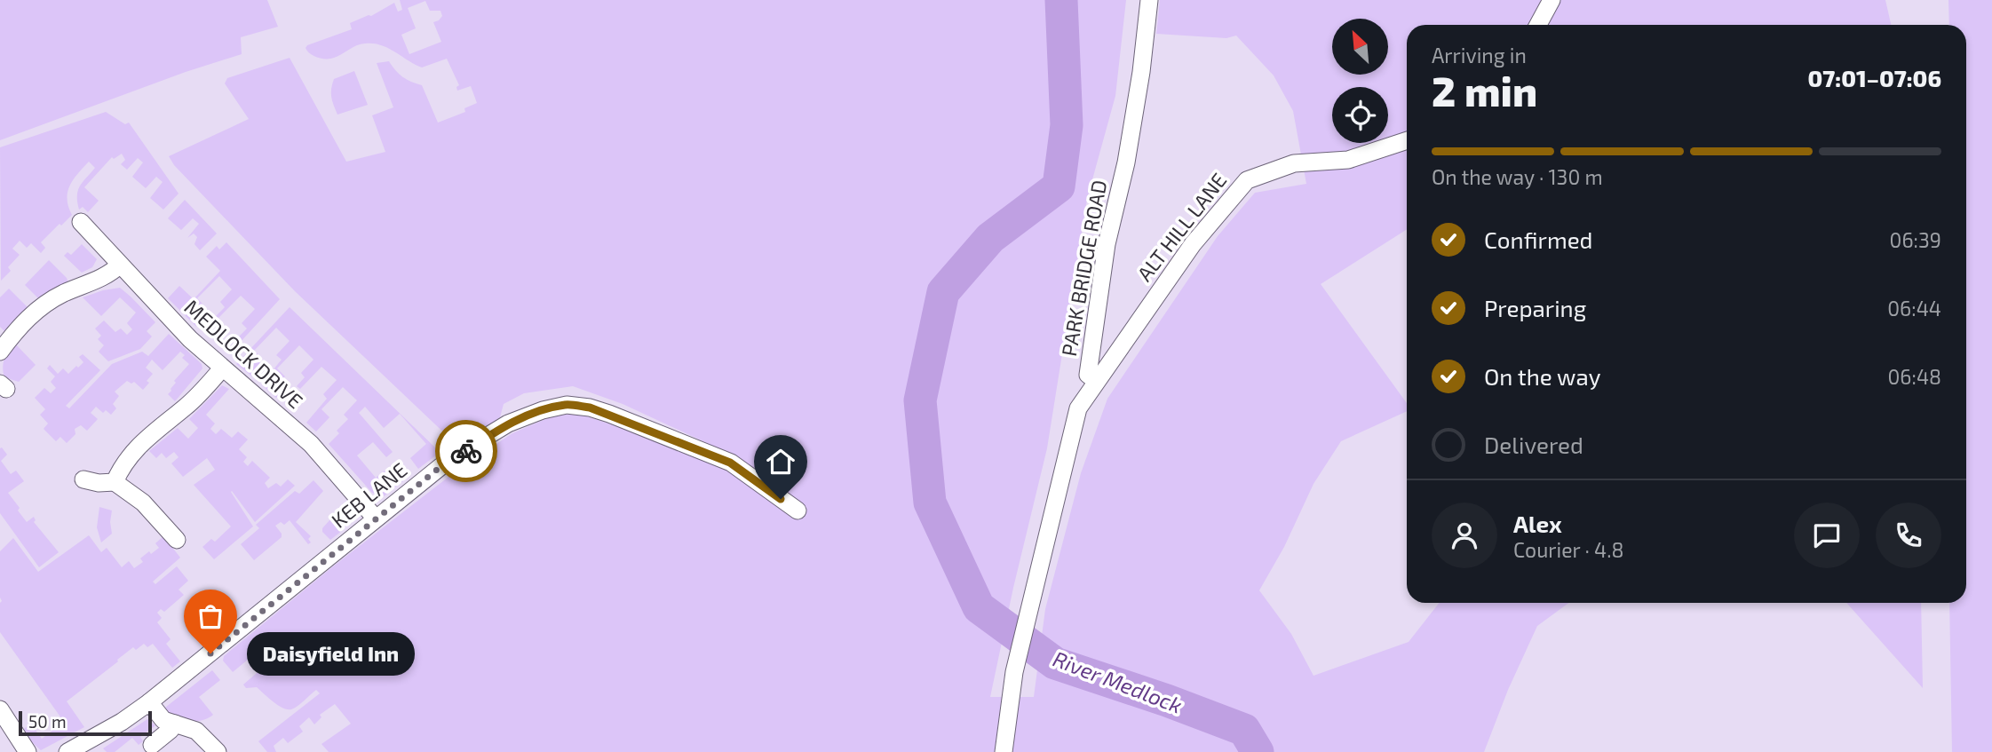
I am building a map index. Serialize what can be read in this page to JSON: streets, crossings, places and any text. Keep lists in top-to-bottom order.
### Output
{
  "streets": {
    "street": [
      "ALT HILL LANE",
      "PARK BRIDGE ROAD",
      "MEDLOCK DRIVE",
      "KEB LANE"
    ]
  },
  "crossings": [
    ["ALT HILL LANE", "PARK BRIDGE ROAD"],
    ["MEDLOCK DRIVE", "KEB LANE"]
  ],
  "water": ["River Medlock"],
  "places": ["Daisyfield Inn"],
  "scale_bar": "50 m",
  "north": "top left",
  "page": {
    "heading": ["2 min", "Arriving in", "07:01–07:06"],
    "panel": ["Alex", "Courier · 4.8"],
    "bar": "On the way · 130 m",
    "list": [
      ["Confirmed", "06:39"],
      ["Preparing", "06:44"],
      ["On the way", "06:48"],
      "Delivered"
    ],
    "bubble": "Daisyfield Inn",
    "scale": "50 m"
  }
}
